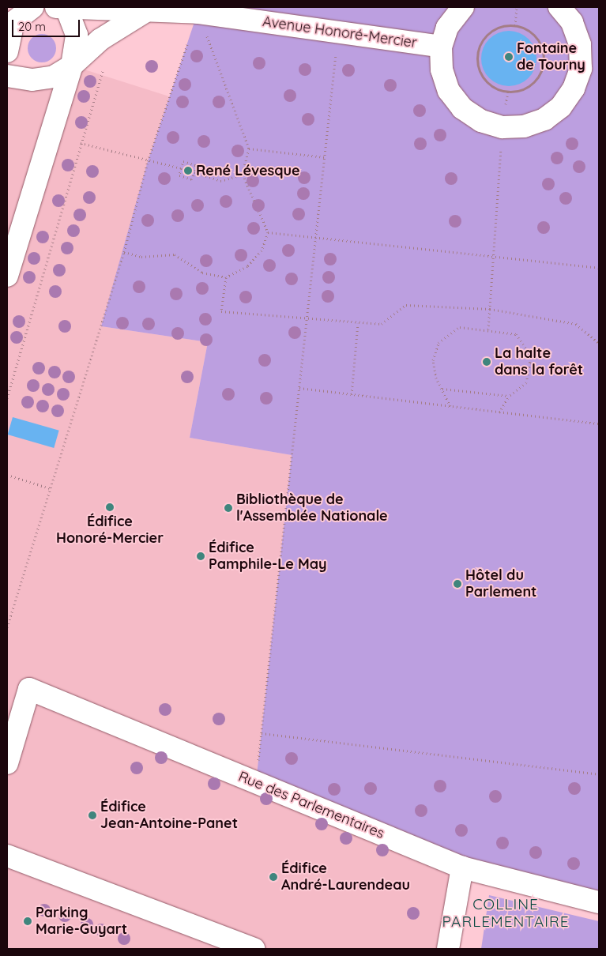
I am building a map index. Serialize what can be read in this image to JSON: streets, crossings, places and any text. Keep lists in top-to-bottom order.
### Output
{
  "streets": {
    "main road": ["Avenue Honoré-Mercier", "Rue des Parlementaires"]
  },
  "districts": ["COLLINE PARLEMENTAIRE"],
  "places": [
    "Fontaine de Tourny",
    "René Lévesque",
    "La halte dans la forêt",
    "Édifice Honoré-Mercier",
    "Bibliothèque de l'Assemblée Nationale",
    "Édifice Pamphile-Le May",
    "Hôtel du Parlement",
    "Édifice Jean-Antoine-Panet",
    "Édifice André-Laurendeau",
    "Parking Marie-Guyart"
  ],
  "scale_bar": "20 m"
}
